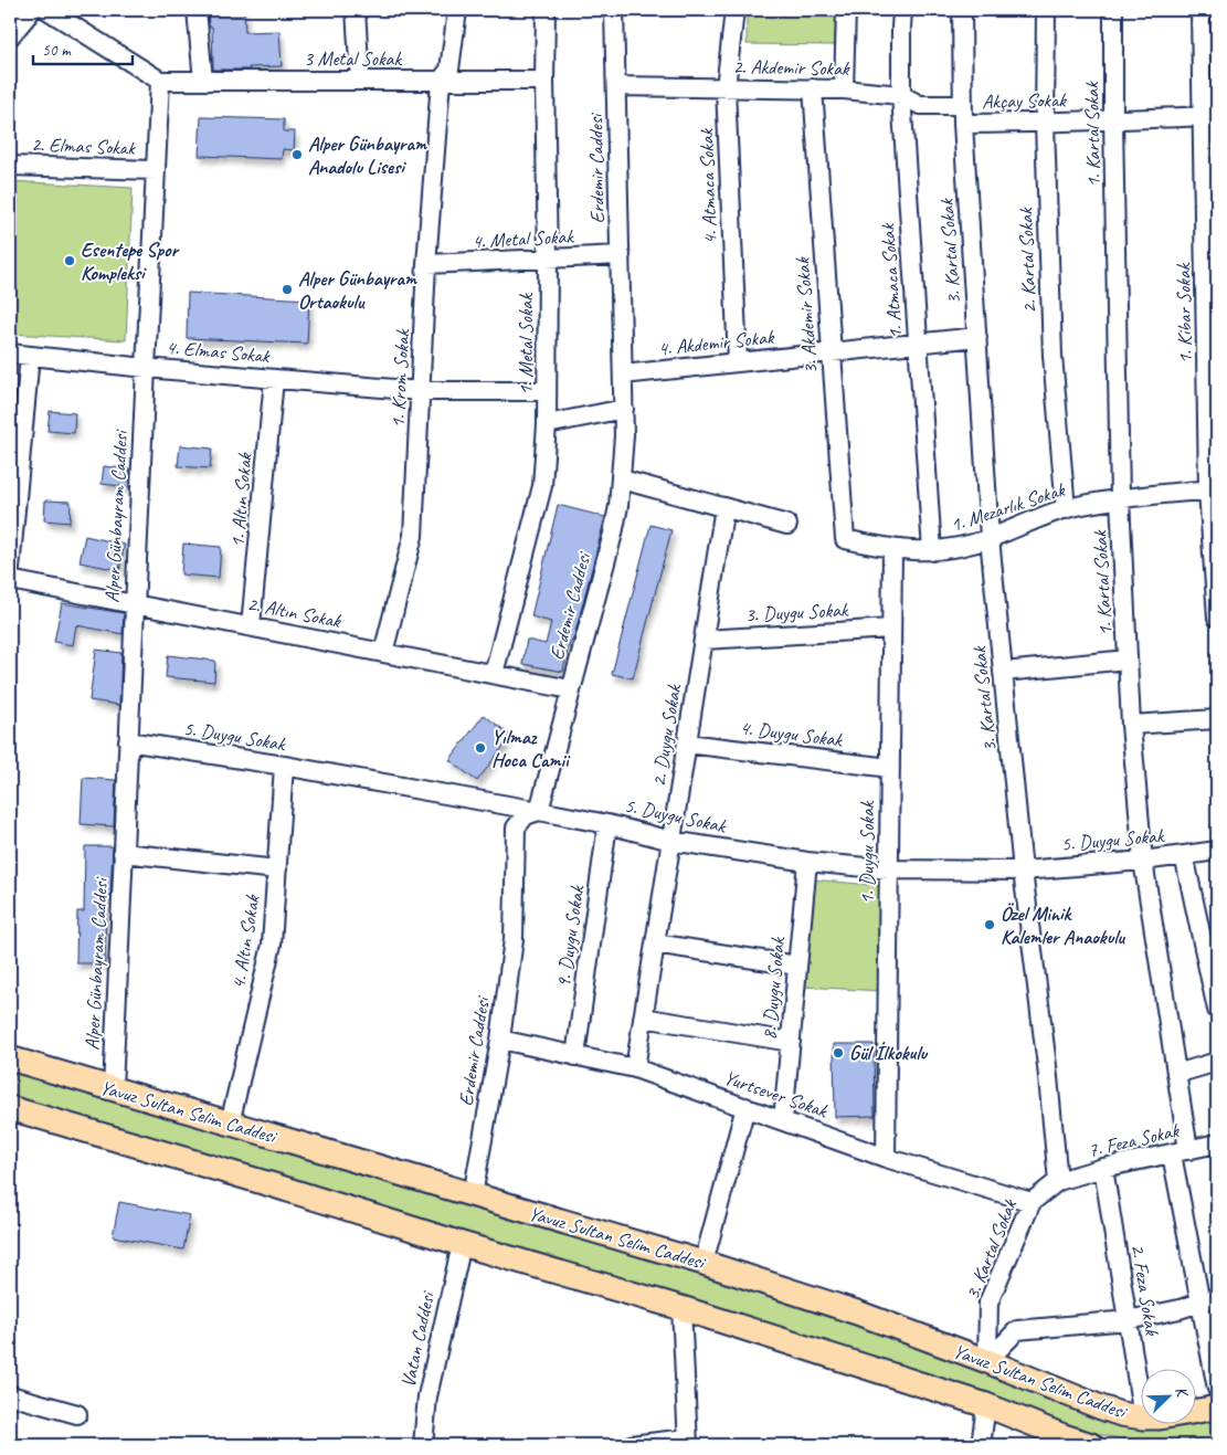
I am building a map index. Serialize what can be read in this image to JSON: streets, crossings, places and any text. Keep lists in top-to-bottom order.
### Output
{
  "streets": {
    "main road": ["Yavuz Sultan Selim Caddesi"],
    "street": [
      "3 Metal Sokak",
      "2. Akdemir Sokak",
      "Akçay Sokak",
      "1. Kartal Sokak",
      "2. Elmas Sokak",
      "Erdemir Caddesi",
      "4. Atmaca Sokak",
      "4. Metal Sokak",
      "3. Kartal Sokak",
      "2. Kartal Sokak",
      "1. Atmaca Sokak",
      "1. Kibar Sokak",
      "3. Akdemir Sokak",
      "4. Akdemir Sokak",
      "1. Metal Sokak",
      "4. Elmas Sokak",
      "1. Krom Sokak",
      "1. Altın Sokak",
      "1. Mezarlık Sokak",
      "Alper Günbayram Caddesi",
      "2. Altın Sokak",
      "3. Duygu Sokak",
      "4. Duygu Sokak",
      "5. Duygu Sokak",
      "2. Duygu Sokak",
      "1. Duygu Sokak",
      "9. Duygu Sokak",
      "4. Altın Sokak",
      "8. Duygu Sokak",
      "Yurtsever Sokak",
      "7. Feza Sokak",
      "2. Feza Sokak",
      "Vatan Caddesi"
    ]
  },
  "crossings": [
    ["3 Metal Sokak", "1. Metal Sokak"],
    ["3 Metal Sokak", "1. Krom Sokak"],
    ["3 Metal Sokak", "Alper Günbayram Caddesi"],
    ["2. Akdemir Sokak", "Erdemir Caddesi"],
    ["2. Akdemir Sokak", "4. Atmaca Sokak"],
    ["2. Akdemir Sokak", "3. Kartal Sokak"],
    ["2. Akdemir Sokak", "1. Atmaca Sokak"],
    ["2. Akdemir Sokak", "3. Akdemir Sokak"],
    ["Akçay Sokak", "1. Kartal Sokak"],
    ["Akçay Sokak", "3. Kartal Sokak"],
    ["Akçay Sokak", "2. Kartal Sokak"],
    ["Akçay Sokak", "1. Kibar Sokak"],
    ["1. Kartal Sokak", "1. Mezarlık Sokak"],
    ["1. Kartal Sokak", "5. Duygu Sokak"],
    ["1. Kartal Sokak", "7. Feza Sokak"],
    ["2. Elmas Sokak", "Alper Günbayram Caddesi"],
    ["Erdemir Caddesi", "4. Metal Sokak"],
    ["Erdemir Caddesi", "4. Akdemir Sokak"],
    ["Erdemir Caddesi", "2. Altın Sokak"],
    ["Erdemir Caddesi", "5. Duygu Sokak"],
    ["Erdemir Caddesi", "Yurtsever Sokak"],
    ["Erdemir Caddesi", "Yavuz Sultan Selim Caddesi"],
    ["4. Atmaca Sokak", "4. Akdemir Sokak"],
    ["4. Metal Sokak", "1. Metal Sokak"],
    ["4. Metal Sokak", "1. Krom Sokak"],
    ["3. Kartal Sokak", "4. Akdemir Sokak"],
    ["3. Kartal Sokak", "1. Mezarlık Sokak"],
    ["3. Kartal Sokak", "5. Duygu Sokak"],
    ["3. Kartal Sokak", "Yurtsever Sokak"],
    ["3. Kartal Sokak", "Yavuz Sultan Selim Caddesi"],
    ["3. Kartal Sokak", "7. Feza Sokak"],
    ["2. Kartal Sokak", "1. Mezarlık Sokak"],
    ["1. Atmaca Sokak", "4. Akdemir Sokak"],
    ["1. Atmaca Sokak", "1. Mezarlık Sokak"],
    ["1. Kibar Sokak", "1. Mezarlık Sokak"],
    ["3. Akdemir Sokak", "4. Akdemir Sokak"],
    ["3. Akdemir Sokak", "1. Mezarlık Sokak"],
    ["1. Metal Sokak", "4. Elmas Sokak"],
    ["1. Metal Sokak", "2. Altın Sokak"],
    ["4. Elmas Sokak", "1. Krom Sokak"],
    ["4. Elmas Sokak", "1. Altın Sokak"],
    ["4. Elmas Sokak", "Alper Günbayram Caddesi"],
    ["1. Krom Sokak", "2. Altın Sokak"],
    ["1. Altın Sokak", "2. Altın Sokak"],
    ["1. Mezarlık Sokak", "1. Duygu Sokak"],
    ["Alper Günbayram Caddesi", "2. Altın Sokak"],
    ["Alper Günbayram Caddesi", "5. Duygu Sokak"],
    ["Alper Günbayram Caddesi", "Yavuz Sultan Selim Caddesi"],
    ["3. Duygu Sokak", "2. Duygu Sokak"],
    ["3. Duygu Sokak", "1. Duygu Sokak"],
    ["4. Duygu Sokak", "2. Duygu Sokak"],
    ["4. Duygu Sokak", "1. Duygu Sokak"],
    ["5. Duygu Sokak", "2. Duygu Sokak"],
    ["5. Duygu Sokak", "1. Duygu Sokak"],
    ["5. Duygu Sokak", "9. Duygu Sokak"],
    ["5. Duygu Sokak", "4. Altın Sokak"],
    ["5. Duygu Sokak", "8. Duygu Sokak"],
    ["2. Duygu Sokak", "Yurtsever Sokak"],
    ["1. Duygu Sokak", "Yurtsever Sokak"],
    ["9. Duygu Sokak", "Yurtsever Sokak"],
    ["4. Altın Sokak", "Yavuz Sultan Selim Caddesi"],
    ["8. Duygu Sokak", "Yurtsever Sokak"],
    ["7. Feza Sokak", "2. Feza Sokak"]
  ],
  "places": [
    "Alper Günbayram Anadolu Lisesi",
    "Esentepe Spor Kompleksi",
    "Alper Günbayram Ortaokulu",
    "Yılmaz Hoca Camii",
    "Özel Minik Kalemler Anaokulu",
    "Gül İlkokulu"
  ],
  "scale_bar": "50 m",
  "north": "top right"
}
